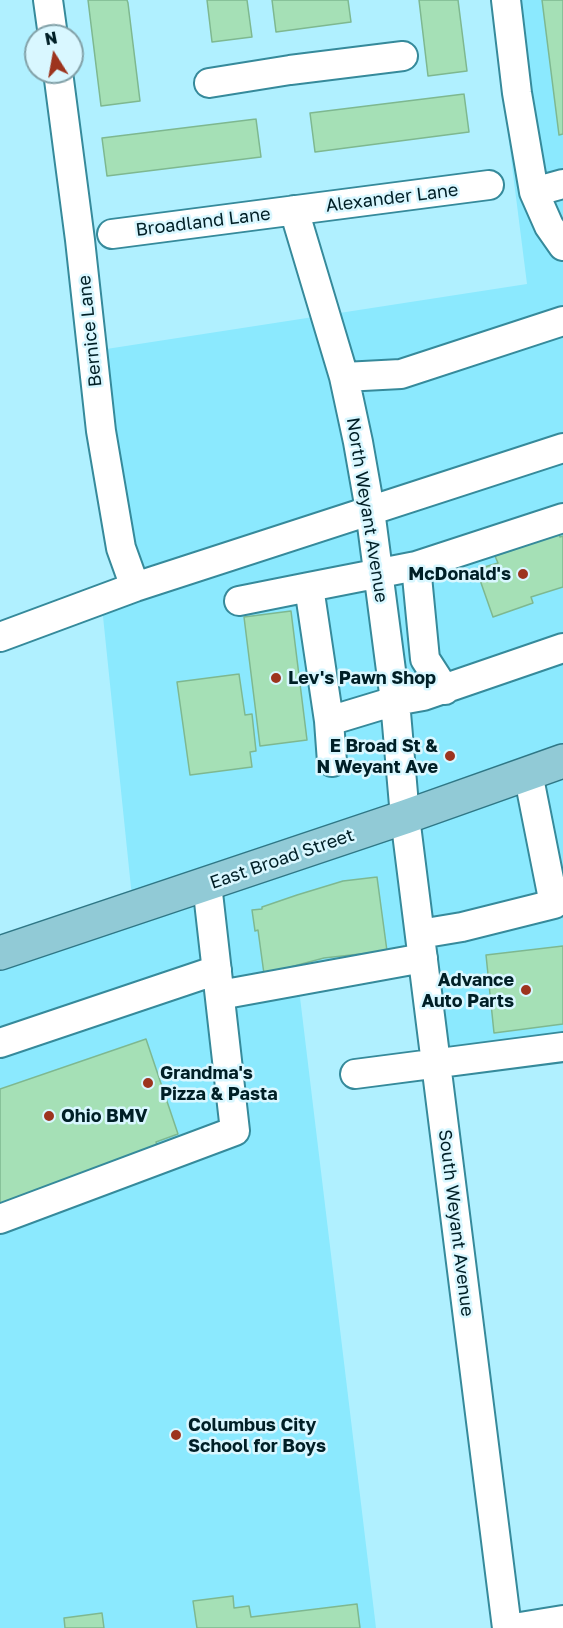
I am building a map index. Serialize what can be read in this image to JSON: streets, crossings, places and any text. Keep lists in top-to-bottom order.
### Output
{
  "streets": {
    "main road": ["East Broad Street"],
    "street": [
      "Alexander Lane",
      "Broadland Lane",
      "Bernice Lane",
      "North Weyant Avenue",
      "South Weyant Avenue"
    ]
  },
  "crossings": [
    ["Alexander Lane", "Broadland Lane"],
    ["Alexander Lane", "North Weyant Avenue"],
    ["Broadland Lane", "North Weyant Avenue"],
    ["North Weyant Avenue", "East Broad Street"],
    ["North Weyant Avenue", "South Weyant Avenue"],
    ["East Broad Street", "South Weyant Avenue"]
  ],
  "places": [
    "McDonald's",
    "Lev's Pawn Shop",
    "E Broad St & N Weyant Ave",
    "Advance Auto Parts",
    "Grandma's Pizza & Pasta",
    "Ohio BMV",
    "Columbus City School for Boys"
  ],
  "north": "top"
}
